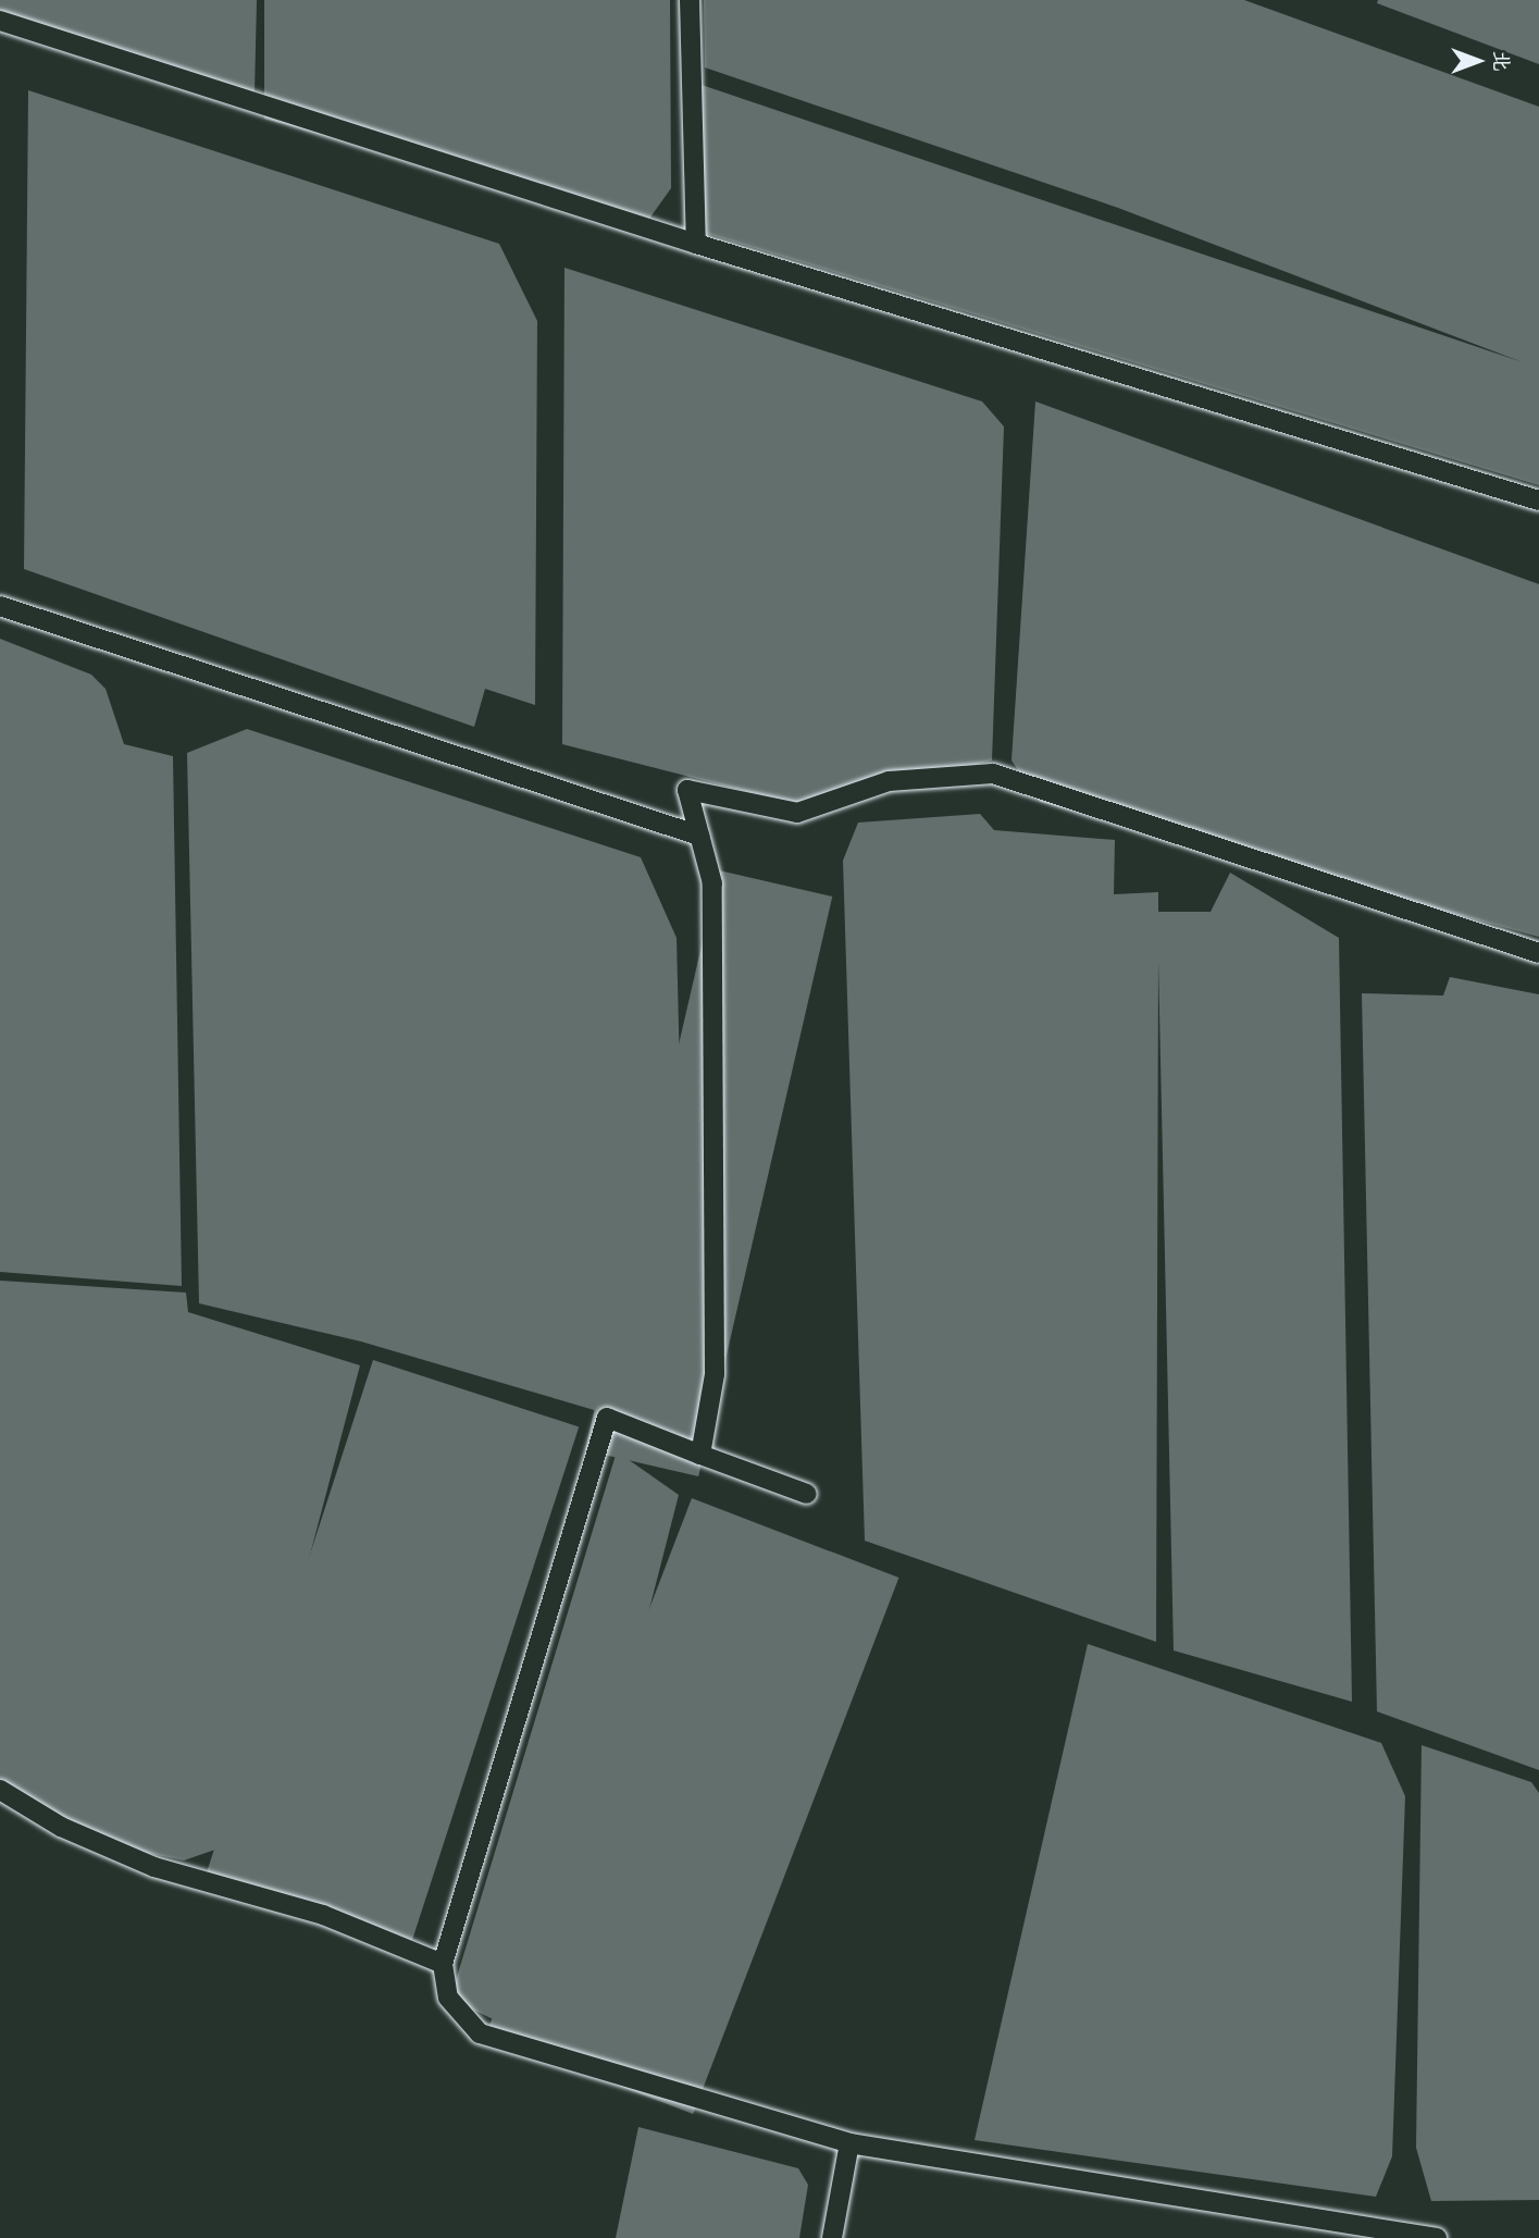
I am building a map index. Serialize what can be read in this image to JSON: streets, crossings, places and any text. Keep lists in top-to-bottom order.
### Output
{
  "north": "right"
}
